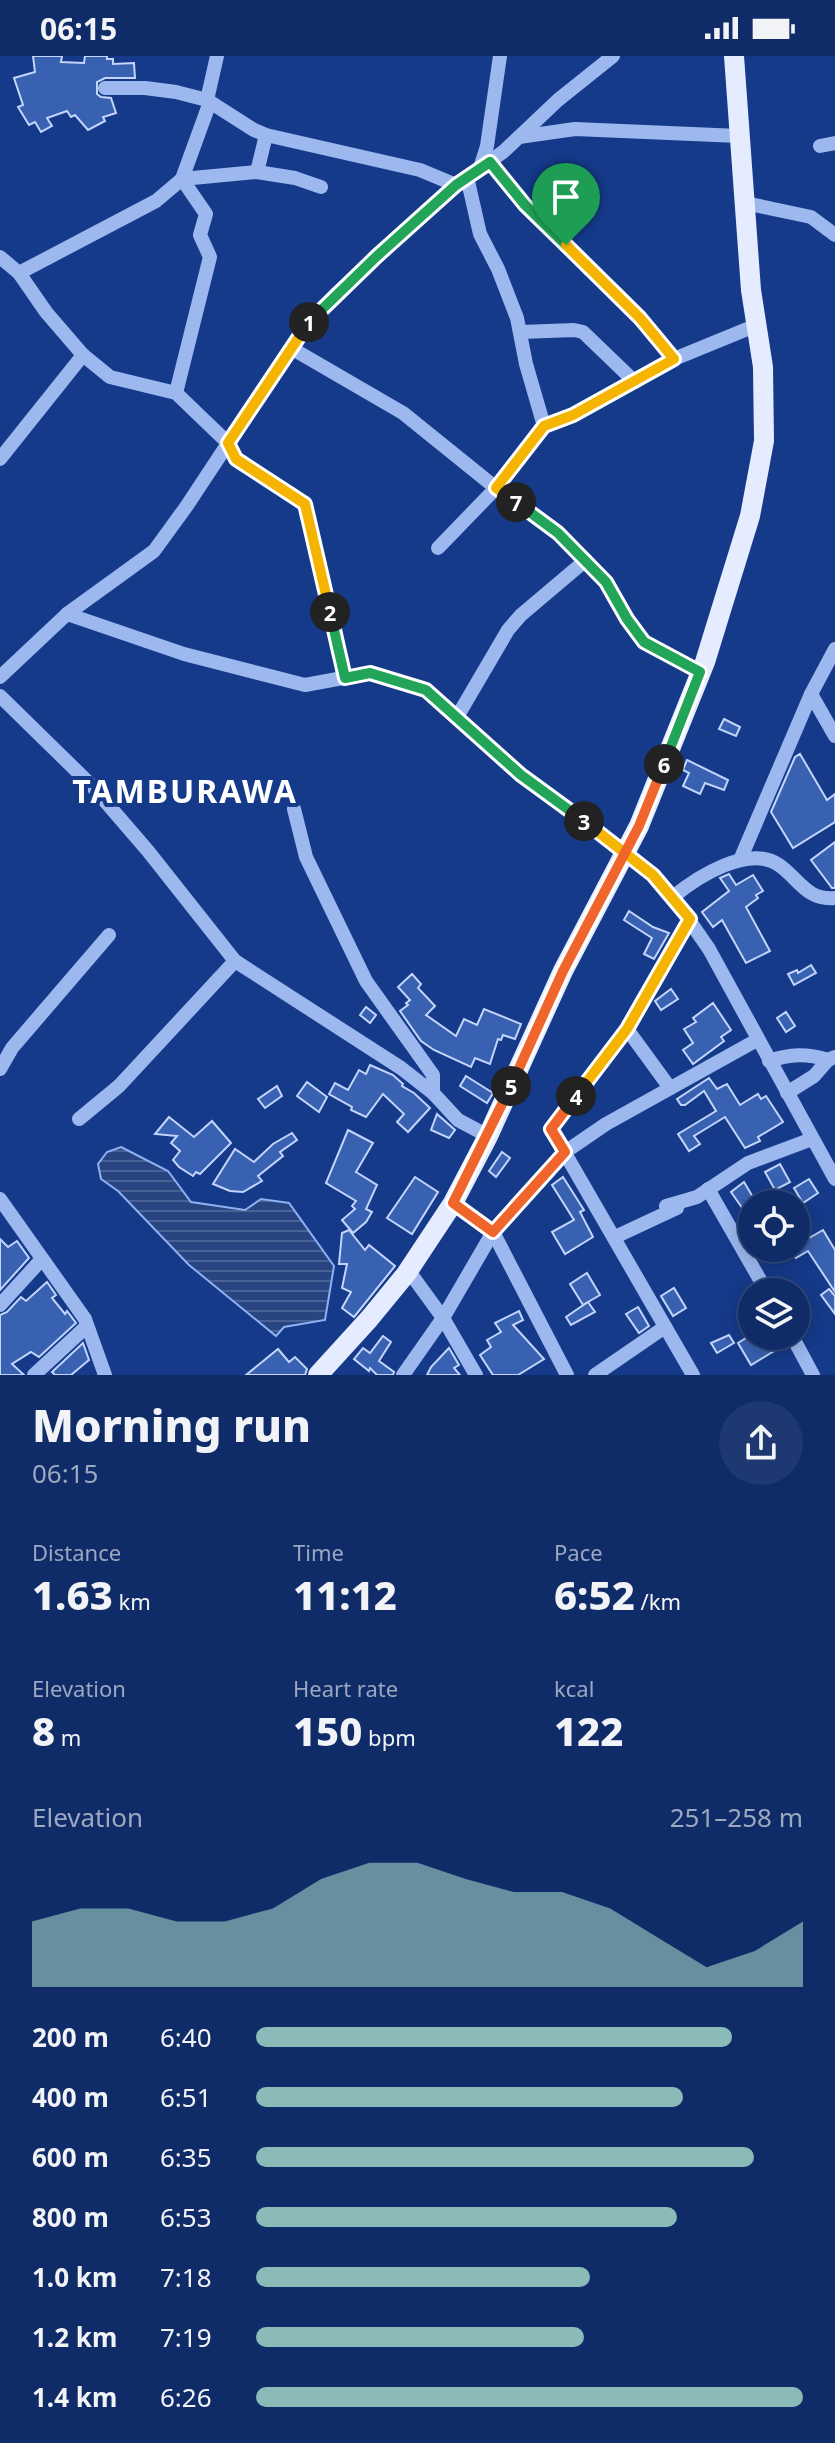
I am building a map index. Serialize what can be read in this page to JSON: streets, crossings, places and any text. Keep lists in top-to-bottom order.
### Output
{
  "districts": ["TAMBURAWA"],
  "page": {
    "status": "06:15",
    "pins": [
      "1",
      "7",
      "2",
      "6",
      "3",
      "5",
      "4"
    ],
    "heading": ["Morning run", "06:15"],
    "stats": [
      ["Distance", "1.63 km"],
      ["Time", "11:12"],
      ["Pace", "6:52 /km"],
      ["Elevation", "8 m"],
      ["Heart rate", "150 bpm"],
      ["kcal", "122"]
    ],
    "chart": ["Elevation", "251–258 m"],
    "list": [
      {
        "name": "200 m",
        "note": "6:40"
      },
      {
        "name": "400 m",
        "note": "6:51"
      },
      {
        "name": "600 m",
        "note": "6:35"
      },
      {
        "name": "800 m",
        "note": "6:53"
      },
      {
        "name": "1.0 km",
        "note": "7:18"
      },
      {
        "name": "1.2 km",
        "note": "7:19"
      },
      {
        "name": "1.4 km",
        "note": "6:26"
      }
    ]
  }
}
